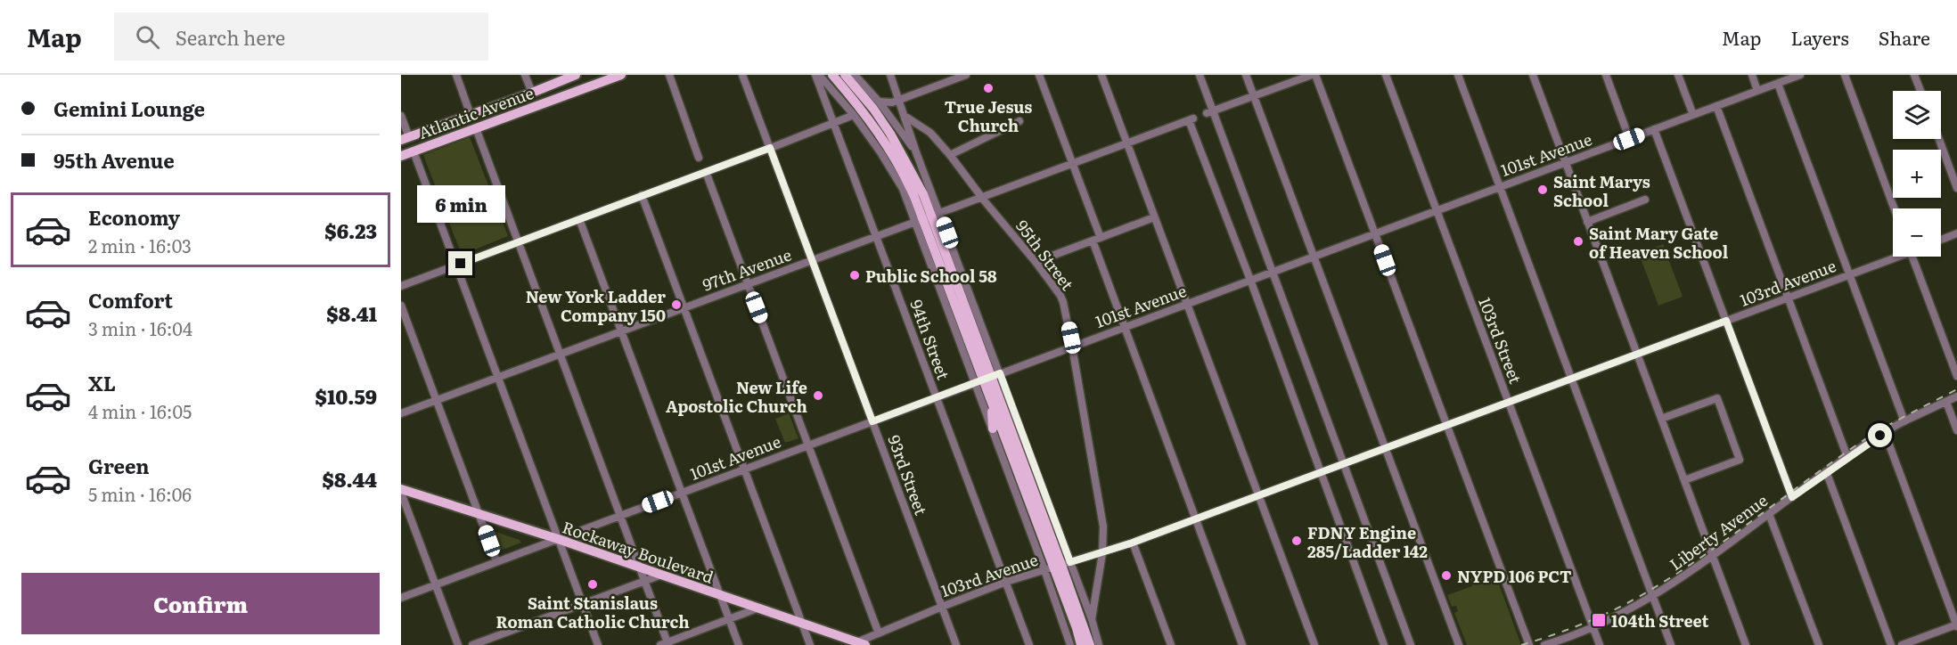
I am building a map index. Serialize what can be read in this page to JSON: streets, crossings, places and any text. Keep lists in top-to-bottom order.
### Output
{
  "streets": {
    "main road": ["Atlantic Avenue", "Rockaway Boulevard"],
    "street": [
      "101st Avenue",
      "95th Street",
      "97th Avenue",
      "103rd Avenue",
      "94th Street",
      "103rd Street",
      "93rd Street",
      "Liberty Avenue"
    ]
  },
  "crossings": [
    ["101st Avenue", "95th Street"],
    ["101st Avenue", "97th Avenue"],
    ["101st Avenue", "94th Street"],
    ["101st Avenue", "103rd Street"],
    ["101st Avenue", "93rd Street"],
    ["101st Avenue", "Rockaway Boulevard"],
    ["95th Street", "97th Avenue"],
    ["95th Street", "103rd Avenue"],
    ["97th Avenue", "94th Street"],
    ["97th Avenue", "93rd Street"],
    ["103rd Avenue", "94th Street"],
    ["103rd Avenue", "103rd Street"],
    ["103rd Avenue", "93rd Street"],
    ["103rd Avenue", "Rockaway Boulevard"],
    ["103rd Street", "Liberty Avenue"]
  ],
  "places": {
    "other": [
      "True Jesus Church",
      "Saint Marys School",
      "Saint Mary Gate of Heaven School",
      "Public School 58",
      "New York Ladder Company 150",
      "New Life Apostolic Church",
      "FDNY Engine 285/Ladder 142",
      "NYPD 106 PCT",
      "Saint Stanislaus Roman Catholic Church"
    ],
    "transit": ["104th Street"]
  },
  "page": {
    "header": "Map",
    "search": "Search here",
    "nav": ["Map", "Layers", "Share"],
    "banner": ["Gemini Lounge", "95th Avenue"],
    "map_buttons": ["+", "−"],
    "bubble": "6 min",
    "list": [
      {
        "name": "Economy",
        "note": "2 min · 16:03",
        "value": "$6.23"
      },
      {
        "name": "Comfort",
        "note": "3 min · 16:04",
        "value": "$8.41"
      },
      {
        "name": "XL",
        "note": "4 min · 16:05",
        "value": "$10.59"
      },
      {
        "name": "Green",
        "note": "5 min · 16:06",
        "value": "$8.44"
      }
    ],
    "buttons": "Confirm"
  }
}
